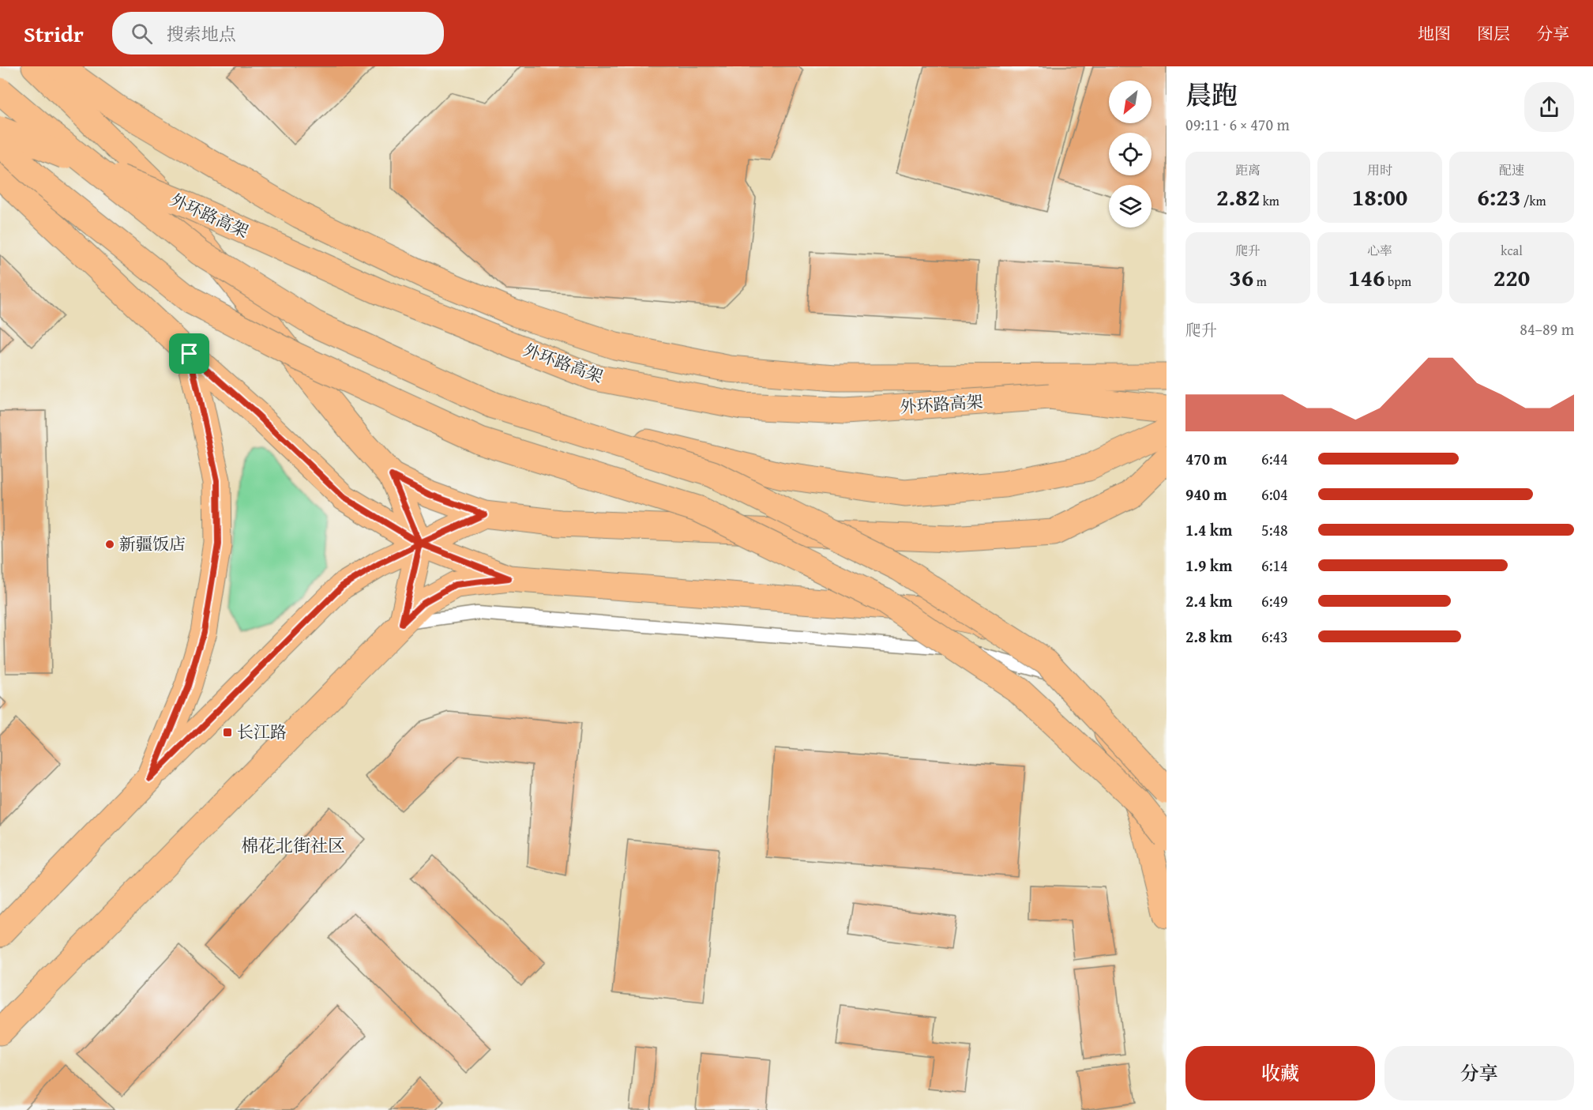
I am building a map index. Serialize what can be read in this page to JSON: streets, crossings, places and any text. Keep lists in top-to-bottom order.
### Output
{
  "streets": {
    "main road": ["外环路高架"]
  },
  "districts": ["棉花北街社区"],
  "places": {
    "other": ["新疆饭店"],
    "transit": ["长江路"]
  },
  "north": "bottom left",
  "page": {
    "header": "Stridr",
    "search": "搜索地点",
    "nav": ["地图", "图层", "分享"],
    "heading": ["晨跑", "09:11 · 6 × 470 m"],
    "stats": [
      ["距离", "2.82 km"],
      ["用时", "18:00"],
      ["配速", "6:23 /km"],
      ["爬升", "36 m"],
      ["心率", "146 bpm"],
      ["kcal", "220"]
    ],
    "chart": ["爬升", "84–89 m"],
    "list": [
      {
        "name": "470 m",
        "note": "6:44"
      },
      {
        "name": "940 m",
        "note": "6:04"
      },
      {
        "name": "1.4 km",
        "note": "5:48"
      },
      {
        "name": "1.9 km",
        "note": "6:14"
      },
      {
        "name": "2.4 km",
        "note": "6:49"
      },
      {
        "name": "2.8 km",
        "note": "6:43"
      }
    ],
    "buttons": ["收藏", "分享"]
  }
}
